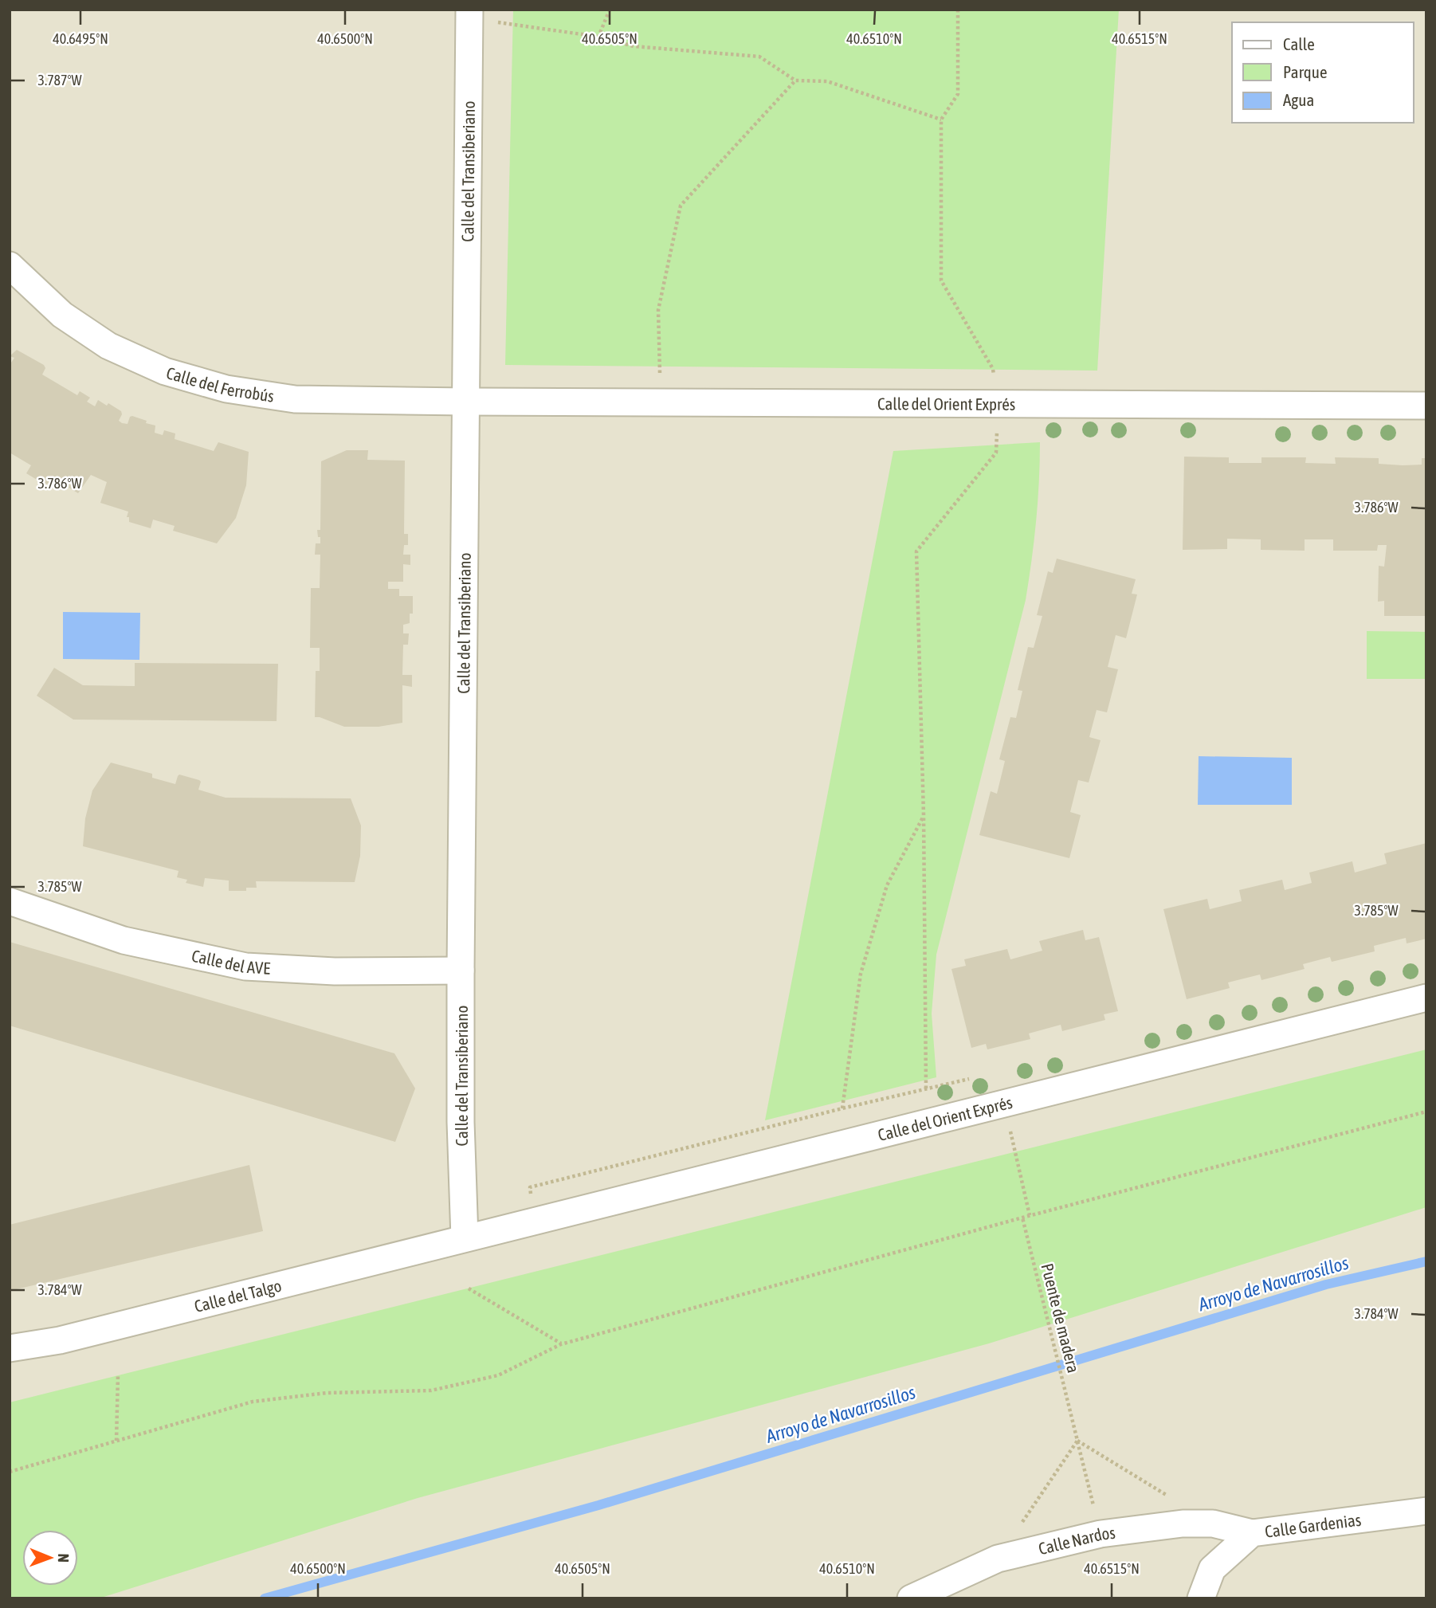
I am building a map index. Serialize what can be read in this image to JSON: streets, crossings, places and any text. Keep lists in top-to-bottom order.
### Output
{
  "streets": {
    "street": [
      "Calle del Transiberiano",
      "Calle del Ferrobús",
      "Calle del Orient Exprés",
      "Calle del AVE",
      "Calle del Talgo",
      "Calle Gardenias",
      "Calle Nardos"
    ],
    "path": ["Puente de madera"]
  },
  "crossings": [
    ["Calle del Transiberiano", "Calle del Ferrobús"],
    ["Calle del Transiberiano", "Calle del Orient Exprés"],
    ["Calle del Transiberiano", "Calle del AVE"],
    ["Calle del Transiberiano", "Calle del Talgo"],
    ["Calle del Ferrobús", "Calle del Orient Exprés"],
    ["Calle del Orient Exprés", "Calle del Talgo"],
    ["Puente de madera", "Calle Nardos"],
    ["Calle Gardenias", "Calle Nardos"]
  ],
  "water": ["Arroyo de Navarrosillos"],
  "legend": ["Calle", "Parque", "Agua"],
  "north": "right",
  "coordinates": [
    "40.6495°N",
    "40.6500°N",
    "40.6505°N",
    "40.6510°N",
    "40.6515°N",
    "3.787°W",
    "3.786°W",
    "3.785°W",
    "3.784°W"
  ]
}
